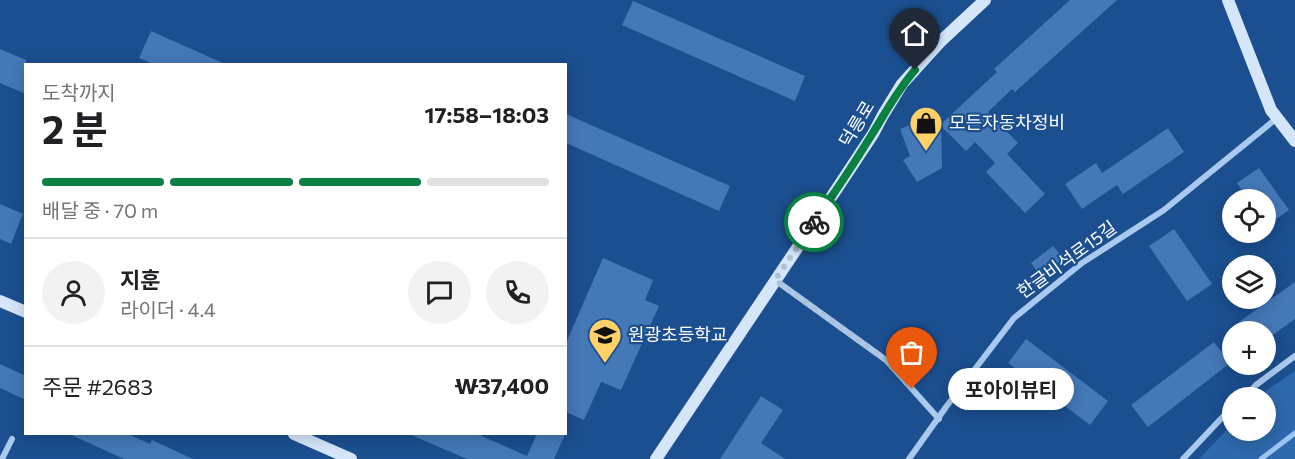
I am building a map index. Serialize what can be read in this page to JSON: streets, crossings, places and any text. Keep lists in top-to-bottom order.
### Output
{
  "streets": {
    "main road": ["덕릉로"],
    "street": ["한글비석로15길"]
  },
  "places": {
    "shop": ["모든자동차정비"],
    "school or university": ["원광초등학교"],
    "other": ["포아이뷰티"]
  },
  "page": {
    "heading": ["2 분", "도착까지", "17:58–18:03"],
    "panel": [
      "지훈",
      "라이더 · 4.4",
      "주문 #2683",
      "₩37,400"
    ],
    "bar": "배달 중 · 70 m",
    "map_buttons": ["+", "−"],
    "bubble": "포아이뷰티"
  }
}
